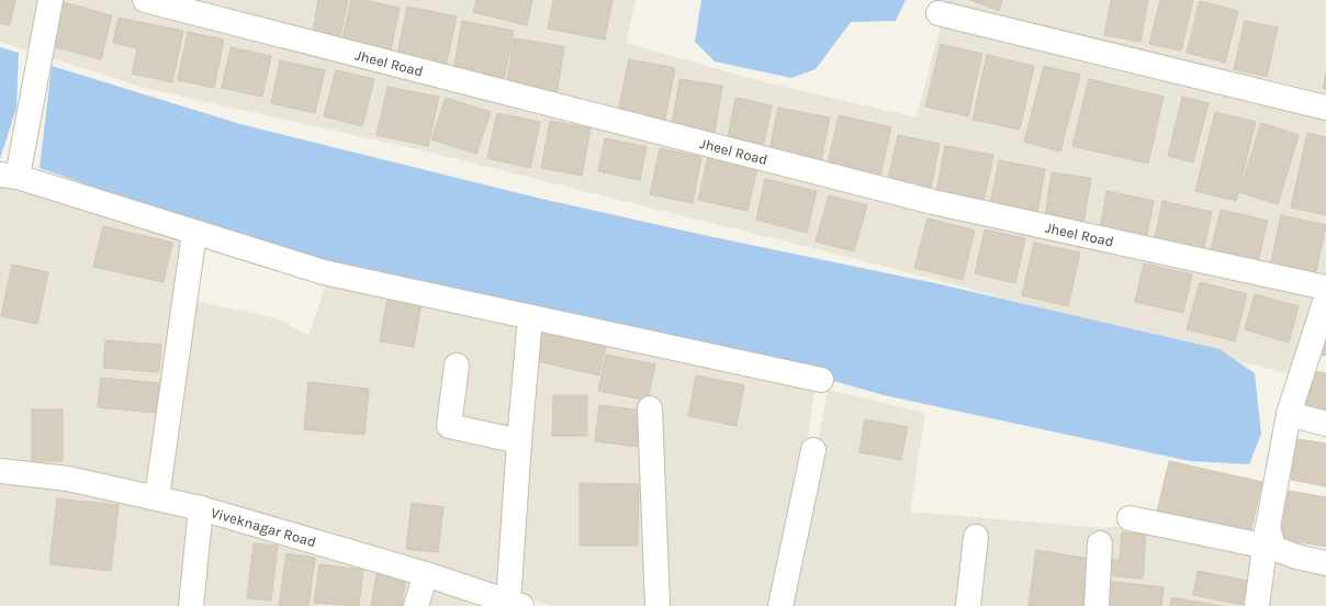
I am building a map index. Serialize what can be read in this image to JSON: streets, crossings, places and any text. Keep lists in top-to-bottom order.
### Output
{
  "streets": {
    "street": ["Jheel Road", "Viveknagar Road"]
  }
}
